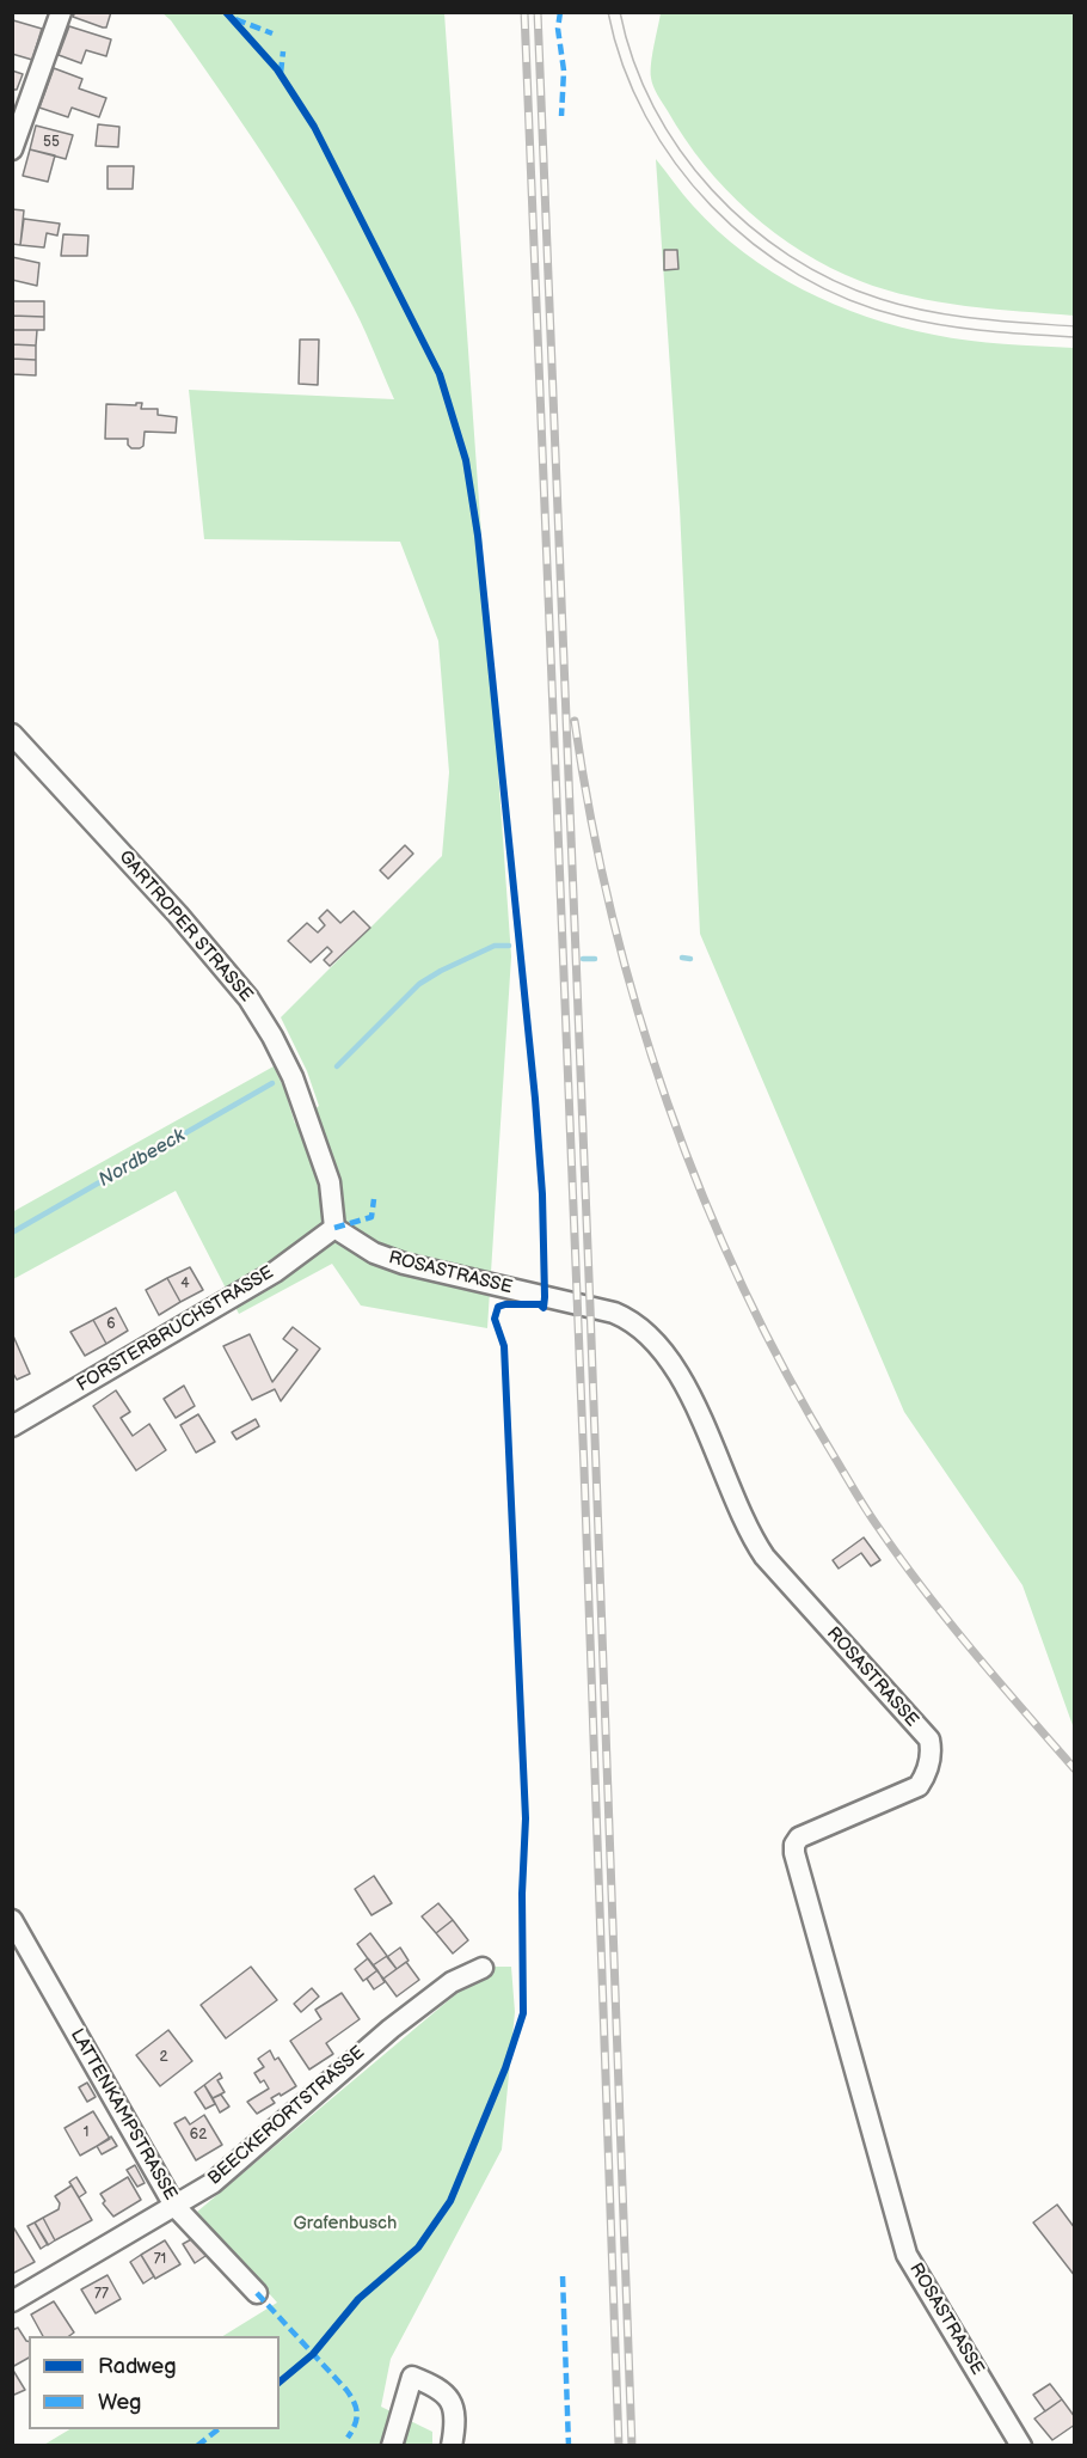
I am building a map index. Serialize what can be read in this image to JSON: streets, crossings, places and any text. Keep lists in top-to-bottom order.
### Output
{
  "streets": {
    "street": [
      "GARTROPER STRASSE",
      "ROSASTRASSE",
      "FORSTERBRUCHSTRASSE",
      "LATTENKAMPSTRASSE",
      "BEECKERORTSTRASSE"
    ]
  },
  "crossings": [
    ["GARTROPER STRASSE", "ROSASTRASSE"],
    ["GARTROPER STRASSE", "FORSTERBRUCHSTRASSE"],
    ["ROSASTRASSE", "FORSTERBRUCHSTRASSE"],
    ["LATTENKAMPSTRASSE", "BEECKERORTSTRASSE"]
  ],
  "water": ["Nordbeeck"],
  "parks": ["Grafenbusch"],
  "house_numbers": [
    "55",
    "4",
    "6",
    "2",
    "1",
    "62",
    "71",
    "77"
  ],
  "legend": ["Radweg", "Weg"]
}
